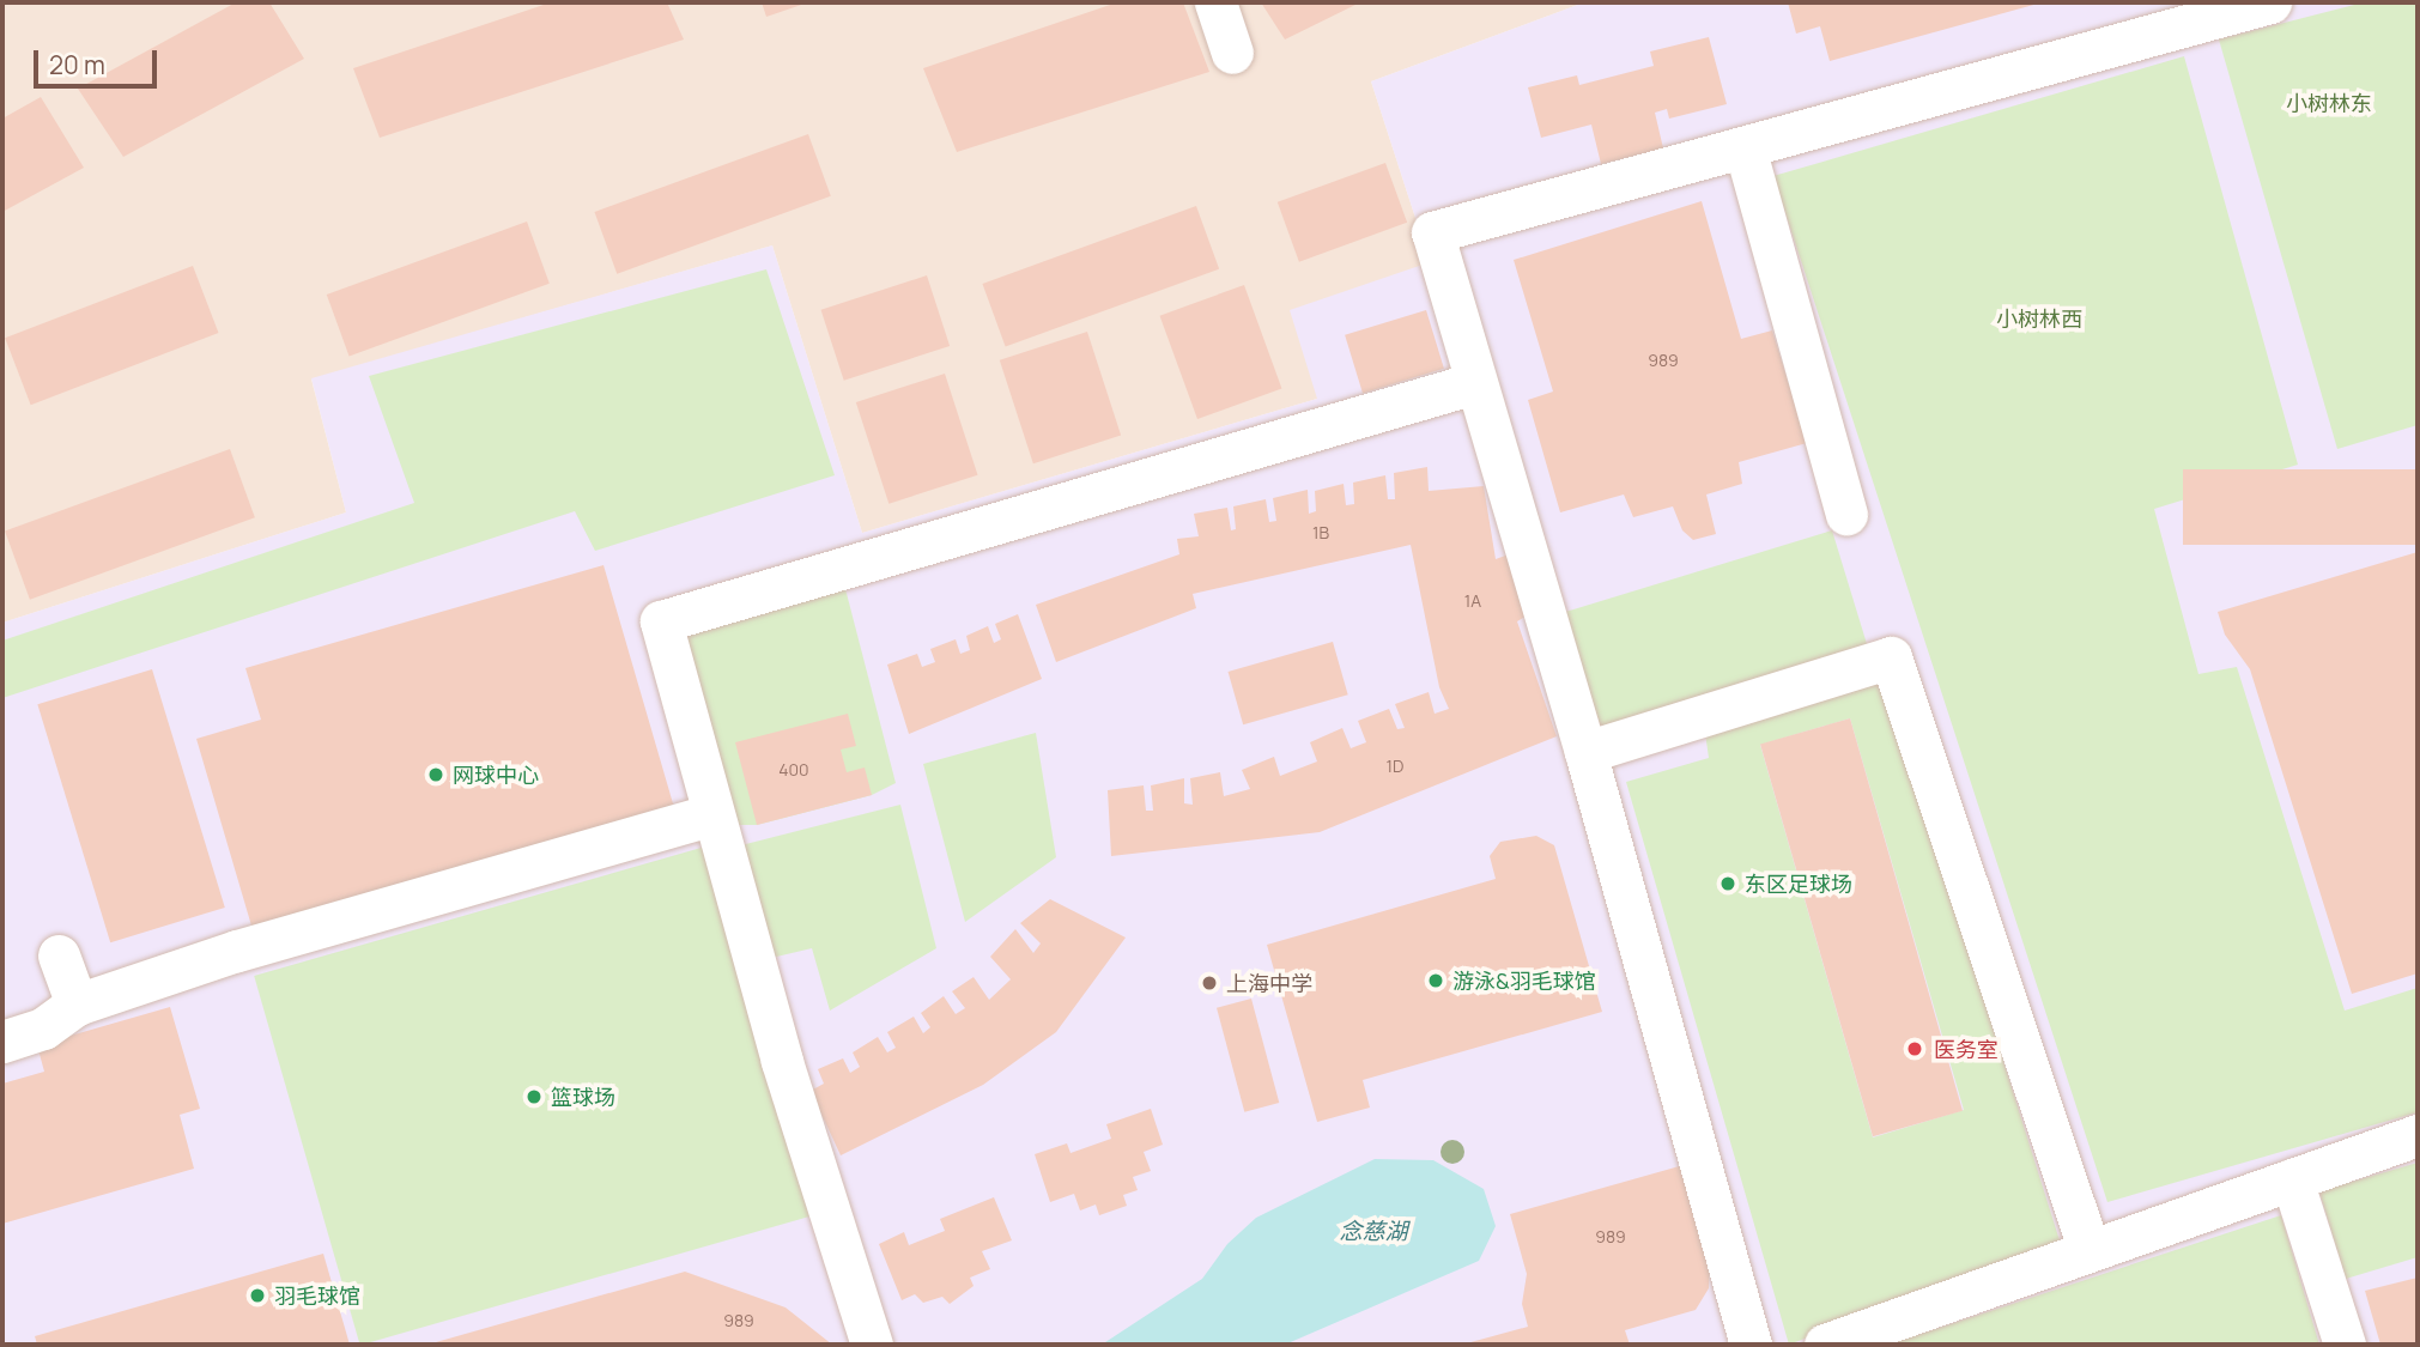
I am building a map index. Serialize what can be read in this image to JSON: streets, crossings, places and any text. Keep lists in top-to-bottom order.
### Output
{
  "water": ["念慈湖"],
  "parks": ["小树林东", "小树林西"],
  "places": [
    "网球中心",
    "东区足球场",
    "游泳&羽毛球馆",
    "上海中学",
    "医务室",
    "篮球场",
    "羽毛球馆"
  ],
  "house_numbers": [
    "989",
    "1B",
    "1A",
    "1D",
    "400",
    "989",
    "989"
  ],
  "scale_bar": "20 m"
}
